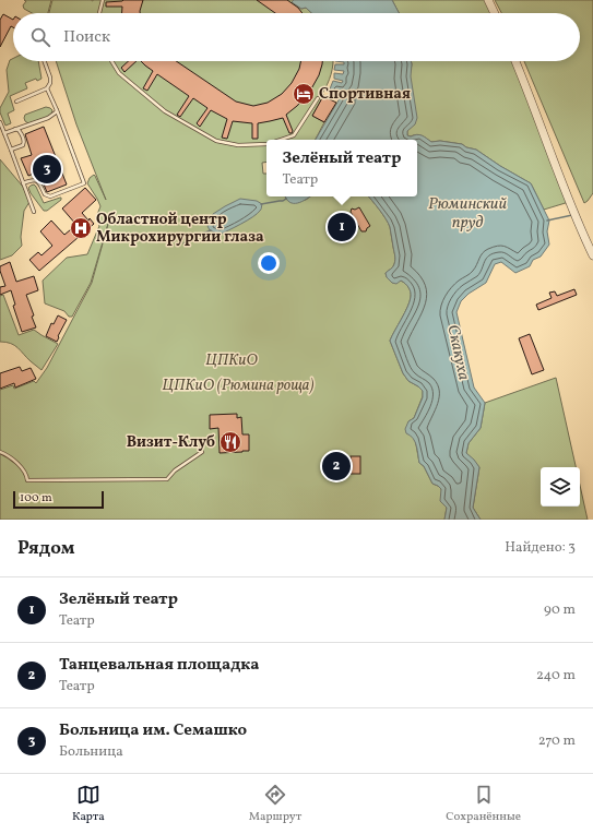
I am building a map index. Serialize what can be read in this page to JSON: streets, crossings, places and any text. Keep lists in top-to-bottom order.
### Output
{
  "water": ["Рюминский пруд", "Скакуха"],
  "parks": ["ЦПКиО", "ЦПКиО (Рюмина роща)"],
  "places": {
    "hotel": ["Спортивная"],
    "hospital": ["Областной центр Микрохирургии глаза"],
    "restaurant": ["Визит-Клуб"]
  },
  "scale_bar": "100 m",
  "page": {
    "search": "Поиск",
    "popup": ["Зелёный театр", "Театр"],
    "pins": ["3", "1", "2"],
    "scale": "100 m",
    "heading": ["Рядом", "Найдено: 3"],
    "list": [
      {
        "mark": "1",
        "name": "Зелёный театр",
        "note": "Театр",
        "value": "90 m"
      },
      {
        "mark": "2",
        "name": "Танцевальная площадка",
        "note": "Театр",
        "value": "240 m"
      },
      {
        "mark": "3",
        "name": "Больница им. Семашко",
        "note": "Больница",
        "value": "270 m"
      }
    ],
    "nav": ["Карта", "Маршрут", "Сохранённые"]
  }
}
